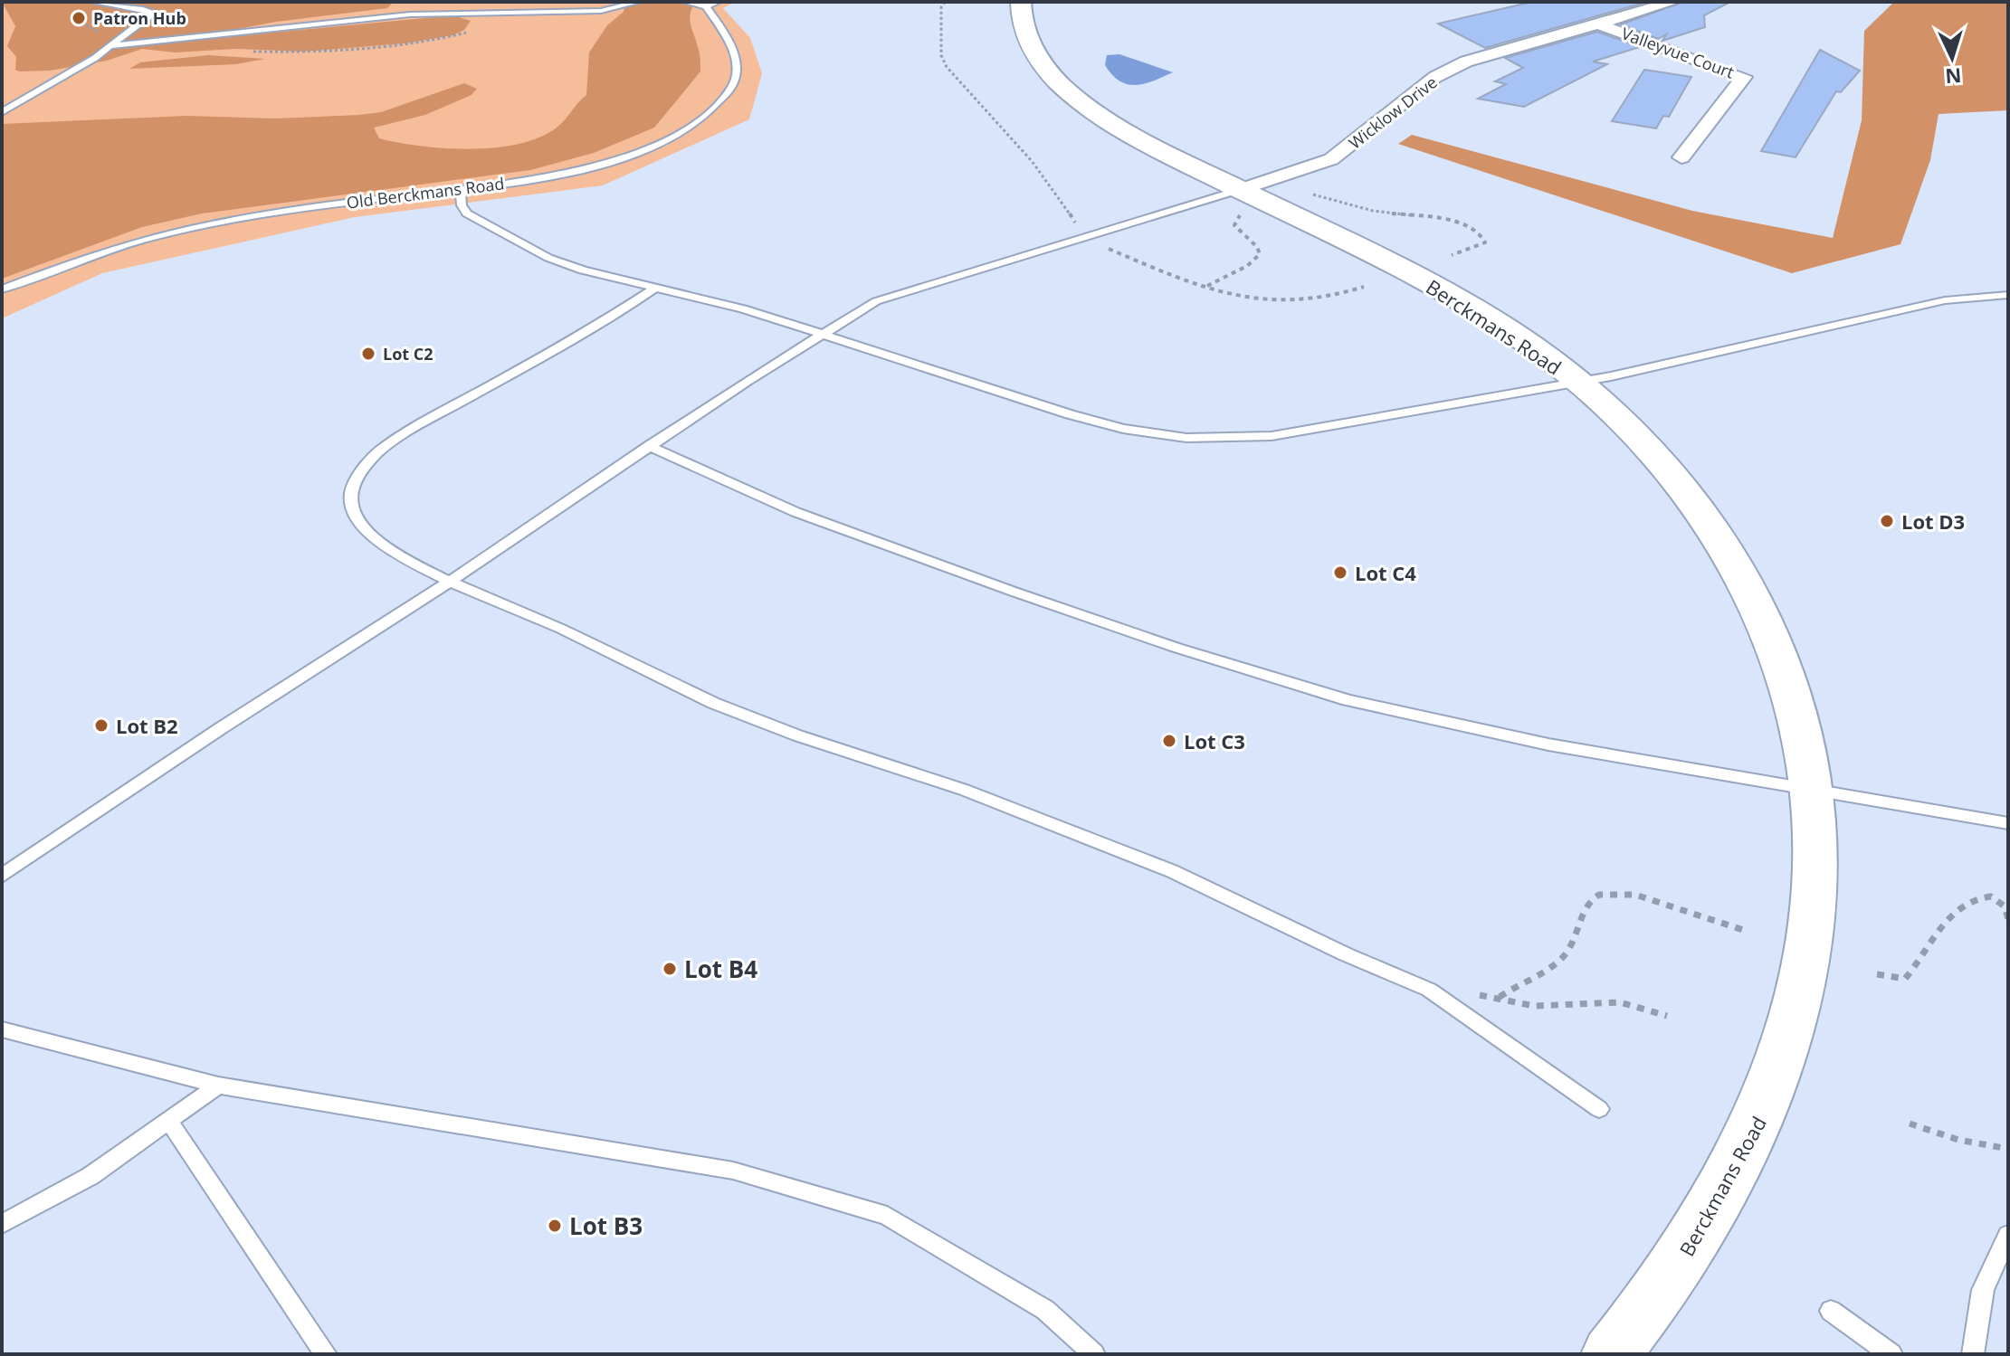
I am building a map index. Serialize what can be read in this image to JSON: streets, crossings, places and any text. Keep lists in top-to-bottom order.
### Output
{
  "streets": {
    "main road": ["Berckmans Road"],
    "street": ["Valleyvue Court", "Wicklow Drive"],
    "lane": ["Old Berckmans Road"]
  },
  "crossings": [
    ["Valleyvue Court", "Wicklow Drive"],
    ["Wicklow Drive", "Berckmans Road"]
  ],
  "places": [
    "Patron Hub",
    "Lot C2",
    "Lot D3",
    "Lot C4",
    "Lot B2",
    "Lot C3",
    "Lot B4",
    "Lot B3"
  ],
  "north": "bottom"
}
